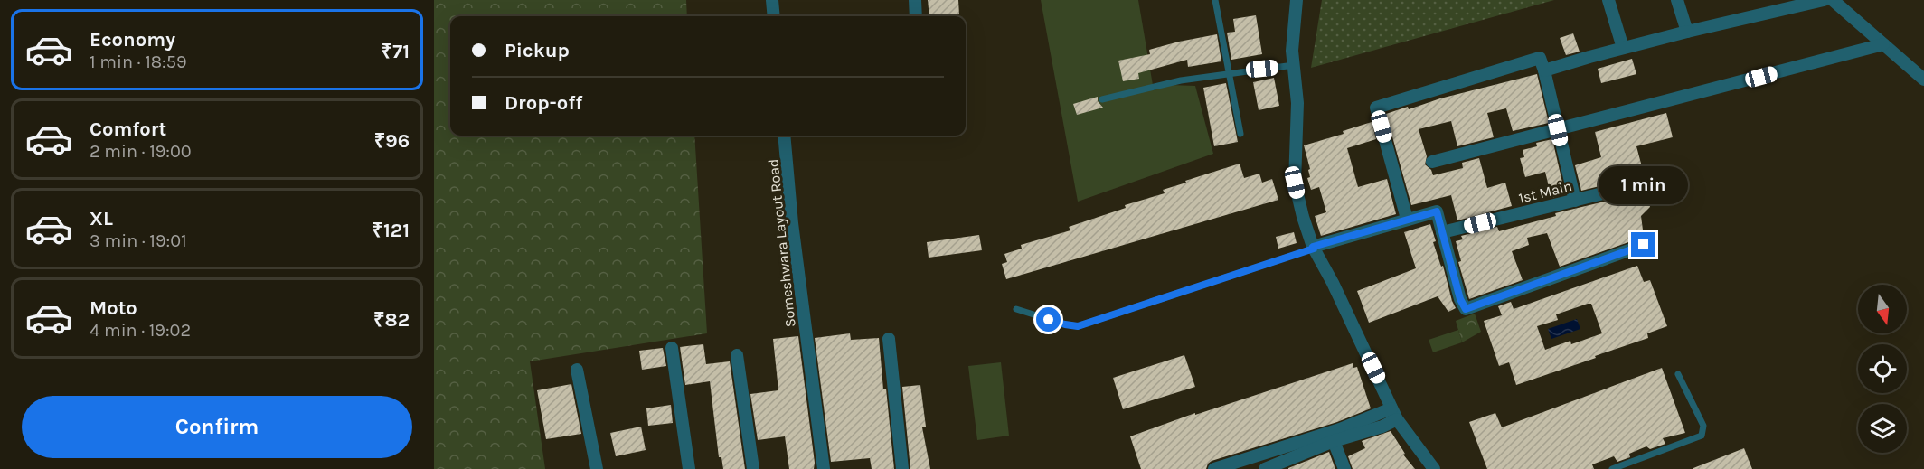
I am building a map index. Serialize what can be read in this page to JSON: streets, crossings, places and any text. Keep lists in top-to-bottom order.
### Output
{
  "streets": {
    "street": ["1st Main", "Someshwara Layout Road"]
  },
  "north": "bottom",
  "page": {
    "list": [
      {
        "name": "Economy",
        "note": "1 min · 18:59",
        "value": "₹71"
      },
      {
        "name": "Comfort",
        "note": "2 min · 19:00",
        "value": "₹96"
      },
      {
        "name": "XL",
        "note": "3 min · 19:01",
        "value": "₹121"
      },
      {
        "name": "Moto",
        "note": "4 min · 19:02",
        "value": "₹82"
      }
    ],
    "banner": ["Pickup", "Drop-off"],
    "bubble": "1 min",
    "buttons": "Confirm"
  }
}
